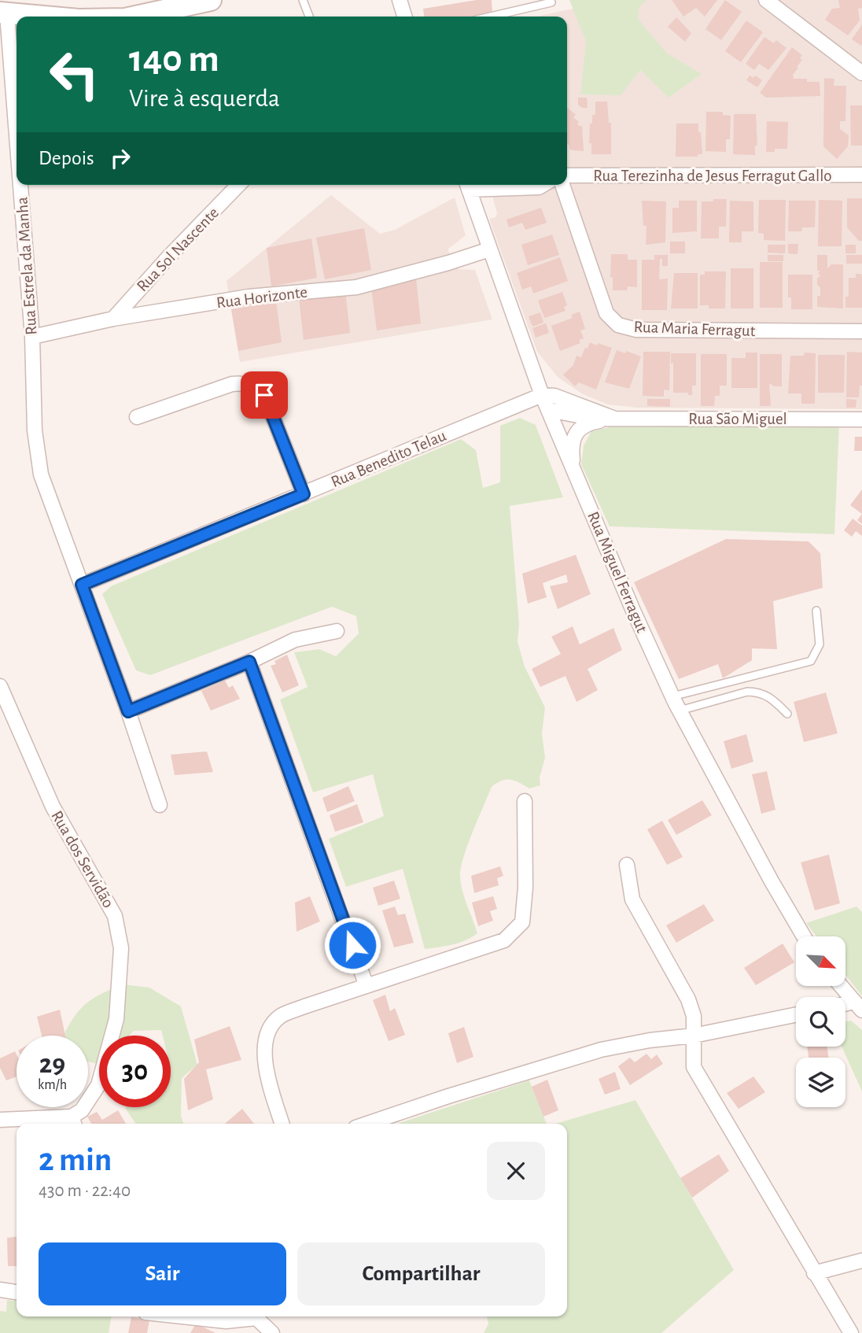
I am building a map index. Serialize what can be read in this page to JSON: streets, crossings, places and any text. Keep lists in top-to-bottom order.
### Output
{
  "streets": {
    "street": [
      "Rua Terezinha de Jesus Ferragut Gallo",
      "Rua Sol Nascente",
      "Rua Estrela da Manha",
      "Rua Horizonte",
      "Rua Maria Ferragut",
      "Rua São Miguel",
      "Rua Benedito Telau",
      "Rua Miguel Ferragut",
      "Rua dos Servidão"
    ]
  },
  "crossings": [
    ["Rua Sol Nascente", "Rua Horizonte"],
    ["Rua Estrela da Manha", "Rua Horizonte"],
    ["Rua Estrela da Manha", "Rua Benedito Telau"],
    ["Rua Horizonte", "Rua Miguel Ferragut"],
    ["Rua São Miguel", "Rua Benedito Telau"],
    ["Rua São Miguel", "Rua Miguel Ferragut"],
    ["Rua Benedito Telau", "Rua Miguel Ferragut"]
  ],
  "north": "bottom right",
  "page": {
    "turn": ["140 m", "Vire à esquerda"],
    "then": "Depois",
    "speed": "29 km/h",
    "limit": "30",
    "heading": ["2 min", "430 m · 22:40"],
    "buttons": ["Sair", "Compartilhar"]
  }
}
